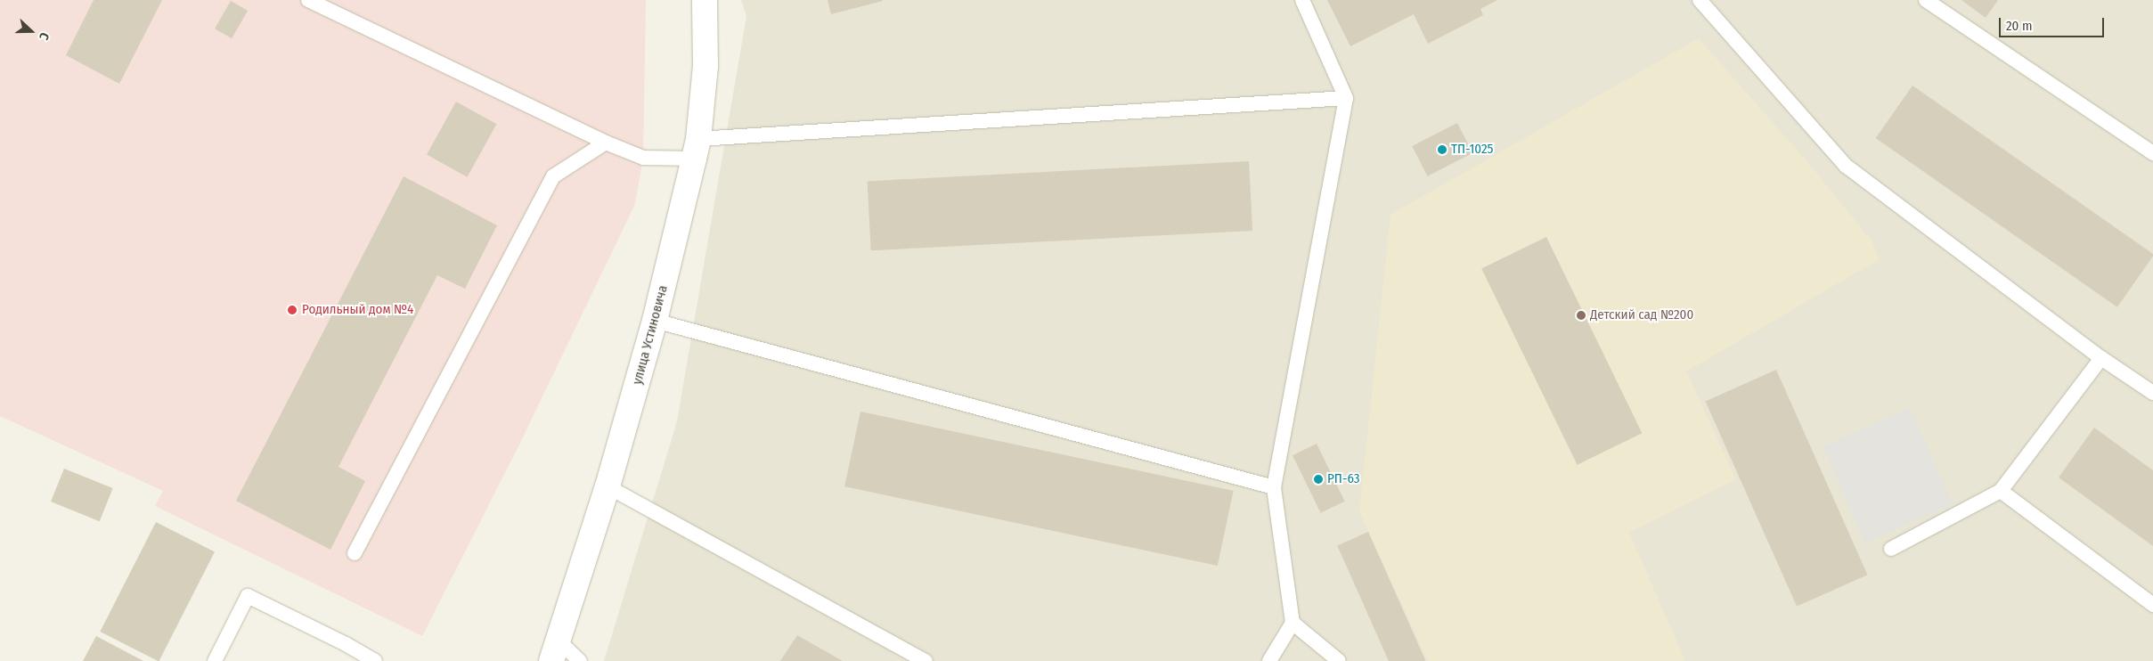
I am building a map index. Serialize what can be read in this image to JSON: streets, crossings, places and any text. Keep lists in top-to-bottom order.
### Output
{
  "streets": {
    "street": ["улица Устиновича"]
  },
  "places": [
    "ТП-1025",
    "Родильный дом №4",
    "Детский сад №200",
    "РП-63"
  ],
  "scale_bar": "20 m",
  "north": "right"
}
